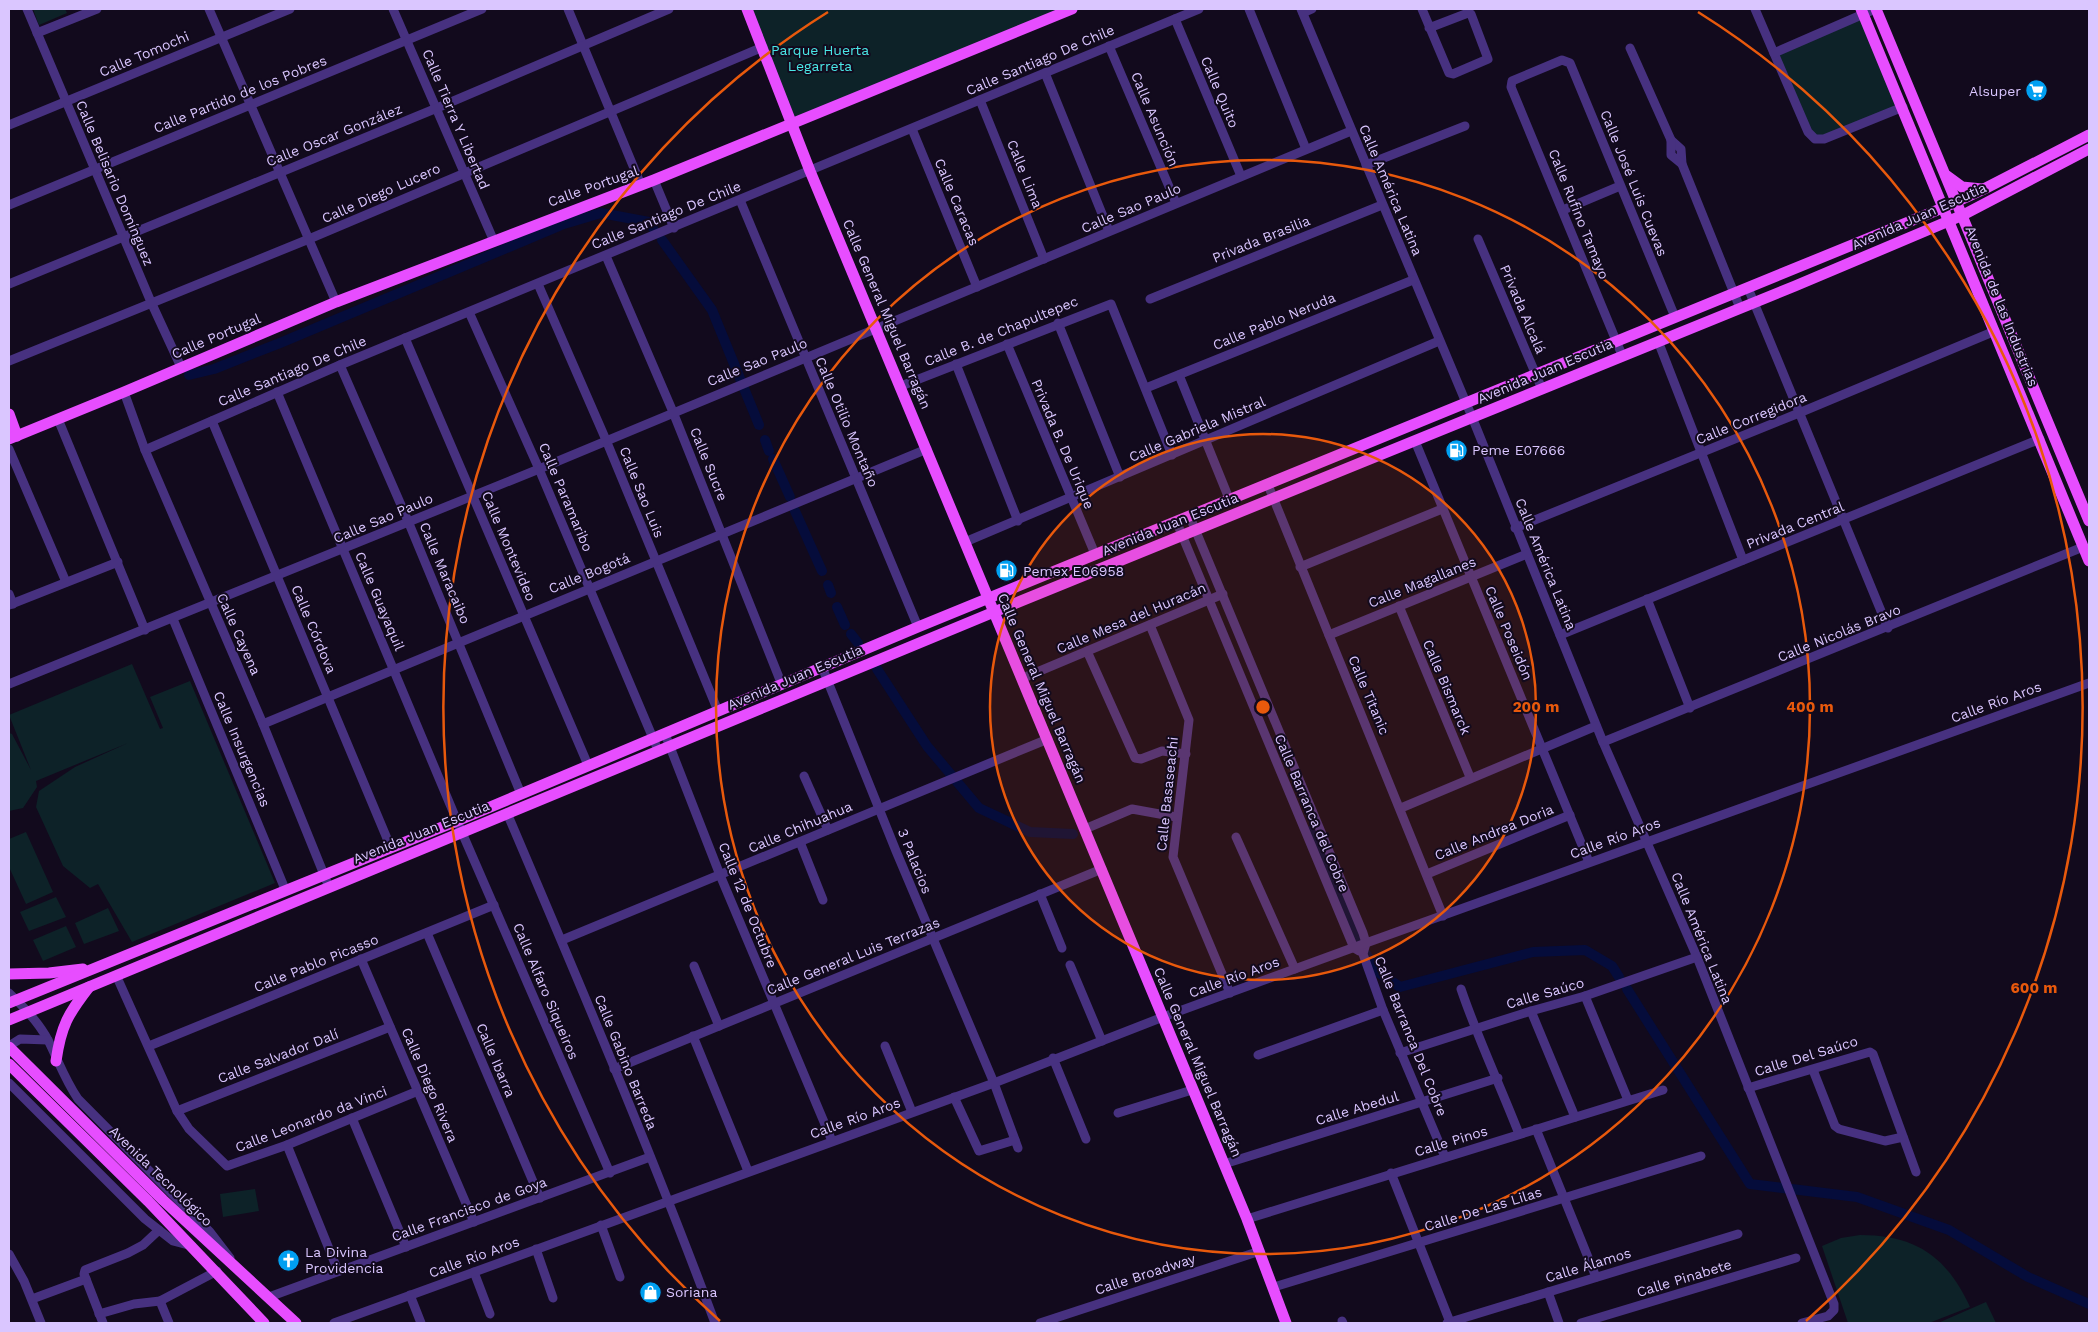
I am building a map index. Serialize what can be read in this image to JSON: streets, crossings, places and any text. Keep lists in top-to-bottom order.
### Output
{
  "streets": {
    "main road": [
      "Calle Portugal",
      "Avenida Juan Escutia",
      "Avenida de las Industrias",
      "Calle General Miguel Barragán",
      "Avenida Tecnológico"
    ],
    "street": [
      "Calle Tomochi",
      "Calle Santiago De Chile",
      "Calle Quito",
      "Calle Partido de los Pobres",
      "Calle Tierra Y Libertad",
      "Calle Asunción",
      "Calle Oscar González",
      "Calle Lima",
      "Calle Belisario Domínguez",
      "Calle José Luis Cuevas",
      "Calle América Latina",
      "Calle Diego Lucero",
      "Calle Caracas",
      "Calle Sao Paulo",
      "Calle Rufino Tamayo",
      "Privada Brasilia",
      "Privada Alcalá",
      "Calle Pablo Neruda",
      "Calle B. de Chapultepec",
      "Calle Corregidora",
      "Calle Otilio Montaño",
      "Calle Gabriela Mistral",
      "Privada B. De Urique",
      "Calle Sucre",
      "Calle Sao Luis",
      "Calle Paramaribo",
      "Privada Central",
      "Calle Montevideo",
      "Calle Maracaibo",
      "Calle Bogotá",
      "Calle Magallanes",
      "Calle Guayaquil",
      "Calle Mesa del Huracán",
      "Calle Córdova",
      "Calle Poseidón",
      "Calle Nicolás Bravo",
      "Calle Cayena",
      "Calle Bismarck",
      "Calle Titanic",
      "Calle Río Aros",
      "Calle Insurgencias",
      "Calle Basaseachi",
      "Calle Barranca del Cobre",
      "Calle Chihuahua",
      "Calle Andrea Doria",
      "3 Palacios",
      "Calle 12 de Octubre",
      "Calle General Luis Terrazas",
      "Calle Pablo Picasso",
      "Calle Alfaro Siqueiros",
      "Calle Saúco",
      "Calle Barranca Del Cobre",
      "Calle Salvador Dalí",
      "Calle Del Saúco",
      "Calle Ibarra",
      "Calle Gabino Barreda",
      "Calle Diego Rivera",
      "Calle Abedul",
      "Calle Leonardo da Vinci",
      "Calle Pinos",
      "Calle Francisco de Goya",
      "Calle De Las Lilas",
      "Calle Álamos",
      "Calle Broadway",
      "Calle Pinabete"
    ]
  },
  "crossings": [
    ["Calle Tomochi", "Calle Belisario Domínguez"],
    ["Calle Santiago De Chile", "Calle Quito"],
    ["Calle Santiago De Chile", "Calle Asunción"],
    ["Calle Santiago De Chile", "Calle Lima"],
    ["Calle Santiago De Chile", "Calle Caracas"],
    ["Calle Santiago De Chile", "Calle General Miguel Barragán"],
    ["Calle Santiago De Chile", "Calle Otilio Montaño"],
    ["Calle Santiago De Chile", "Calle Sucre"],
    ["Calle Santiago De Chile", "Calle Sao Luis"],
    ["Calle Santiago De Chile", "Calle Paramaribo"],
    ["Calle Santiago De Chile", "Calle Montevideo"],
    ["Calle Santiago De Chile", "Calle Maracaibo"],
    ["Calle Santiago De Chile", "Calle Guayaquil"],
    ["Calle Santiago De Chile", "Calle Córdova"],
    ["Calle Santiago De Chile", "Calle Cayena"],
    ["Calle Quito", "Calle Sao Paulo"],
    ["Calle Partido de los Pobres", "Calle Tierra Y Libertad"],
    ["Calle Partido de los Pobres", "Calle Belisario Domínguez"],
    ["Calle Tierra Y Libertad", "Calle Oscar González"],
    ["Calle Tierra Y Libertad", "Calle Portugal"],
    ["Calle Tierra Y Libertad", "Calle Diego Lucero"],
    ["Calle Asunción", "Calle Sao Paulo"],
    ["Calle Oscar González", "Calle Belisario Domínguez"],
    ["Calle Lima", "Calle Sao Paulo"],
    ["Calle Belisario Domínguez", "Calle Portugal"],
    ["Calle Belisario Domínguez", "Calle Diego Lucero"],
    ["Calle José Luis Cuevas", "Calle Rufino Tamayo"],
    ["Calle José Luis Cuevas", "Avenida Juan Escutia"],
    ["Calle Portugal", "Calle General Miguel Barragán"],
    ["Calle Portugal", "Calle Cayena"],
    ["Calle América Latina", "Calle Sao Paulo"],
    ["Calle América Latina", "Avenida Juan Escutia"],
    ["Calle América Latina", "Privada Brasilia"],
    ["Calle América Latina", "Calle Pablo Neruda"],
    ["Calle América Latina", "Calle Corregidora"],
    ["Calle América Latina", "Calle Gabriela Mistral"],
    ["Calle América Latina", "Privada Central"],
    ["Calle América Latina", "Calle Magallanes"],
    ["Calle América Latina", "Calle Nicolás Bravo"],
    ["Calle América Latina", "Calle Río Aros"],
    ["Calle América Latina", "Calle Saúco"],
    ["Calle América Latina", "Calle Del Saúco"],
    ["Calle Diego Lucero", "Calle General Miguel Barragán"],
    ["Calle Caracas", "Calle Sao Paulo"],
    ["Calle Sao Paulo", "Calle General Miguel Barragán"],
    ["Calle Sao Paulo", "Calle Otilio Montaño"],
    ["Calle Sao Paulo", "Calle Sucre"],
    ["Calle Sao Paulo", "Calle Sao Luis"],
    ["Calle Sao Paulo", "Calle Paramaribo"],
    ["Calle Sao Paulo", "Calle Montevideo"],
    ["Calle Sao Paulo", "Calle Maracaibo"],
    ["Calle Sao Paulo", "Calle Guayaquil"],
    ["Calle Sao Paulo", "Calle Córdova"],
    ["Calle Sao Paulo", "Calle Cayena"],
    ["Calle Sao Paulo", "Calle Insurgencias"],
    ["Calle Rufino Tamayo", "Avenida Juan Escutia"],
    ["Avenida Juan Escutia", "Avenida de las Industrias"],
    ["Avenida Juan Escutia", "Privada Alcalá"],
    ["Avenida Juan Escutia", "Calle General Miguel Barragán"],
    ["Avenida Juan Escutia", "Calle Otilio Montaño"],
    ["Avenida Juan Escutia", "Privada B. De Urique"],
    ["Avenida Juan Escutia", "Calle Sucre"],
    ["Avenida Juan Escutia", "Calle Sao Luis"],
    ["Avenida Juan Escutia", "Calle Paramaribo"],
    ["Avenida Juan Escutia", "Calle Montevideo"],
    ["Avenida Juan Escutia", "Calle Maracaibo"],
    ["Avenida Juan Escutia", "Calle Guayaquil"],
    ["Avenida Juan Escutia", "Calle Córdova"],
    ["Avenida Juan Escutia", "Calle Poseidón"],
    ["Avenida Juan Escutia", "Calle Cayena"],
    ["Avenida Juan Escutia", "Calle Titanic"],
    ["Avenida Juan Escutia", "Calle Insurgencias"],
    ["Avenida Juan Escutia", "Calle Barranca del Cobre"],
    ["Avenida Juan Escutia", "3 Palacios"],
    ["Avenida Juan Escutia", "Calle 12 de Octubre"],
    ["Avenida Juan Escutia", "Calle Alfaro Siqueiros"],
    ["Avenida Juan Escutia", "Calle Gabino Barreda"],
    ["Avenida Juan Escutia", "Calle Leonardo da Vinci"],
    ["Avenida de las Industrias", "Calle Corregidora"],
    ["Avenida de las Industrias", "Privada Central"],
    ["Avenida de las Industrias", "Calle Nicolás Bravo"],
    ["Calle General Miguel Barragán", "Calle B. de Chapultepec"],
    ["Calle General Miguel Barragán", "Calle Gabriela Mistral"],
    ["Calle General Miguel Barragán", "Calle Bogotá"],
    ["Calle General Miguel Barragán", "Calle Mesa del Huracán"],
    ["Calle General Miguel Barragán", "Calle Río Aros"],
    ["Calle General Miguel Barragán", "Calle Chihuahua"],
    ["Calle General Miguel Barragán", "Calle General Luis Terrazas"],
    ["Calle General Miguel Barragán", "Calle Abedul"],
    ["Calle General Miguel Barragán", "Calle Pinos"],
    ["Calle General Miguel Barragán", "Calle De Las Lilas"],
    ["Calle General Miguel Barragán", "Calle Broadway"],
    ["Calle Pablo Neruda", "Calle B. de Chapultepec"],
    ["Calle B. de Chapultepec", "Privada B. De Urique"],
    ["Calle Otilio Montaño", "Calle Bogotá"],
    ["Calle Gabriela Mistral", "Privada B. De Urique"],
    ["Calle Sucre", "Calle Bogotá"],
    ["Calle Sao Luis", "Calle Bogotá"],
    ["Calle Paramaribo", "Calle Bogotá"],
    ["Calle Paramaribo", "Calle 12 de Octubre"],
    ["Calle Montevideo", "Calle Bogotá"],
    ["Calle Maracaibo", "Calle Bogotá"],
    ["Calle Bogotá", "Calle Guayaquil"],
    ["Calle Bogotá", "Calle Córdova"],
    ["Calle Bogotá", "Calle Cayena"],
    ["Calle Magallanes", "Calle Poseidón"],
    ["Calle Magallanes", "Calle Bismarck"],
    ["Calle Magallanes", "Calle Titanic"],
    ["Calle Guayaquil", "Calle Alfaro Siqueiros"],
    ["Calle Mesa del Huracán", "Calle Basaseachi"],
    ["Calle Mesa del Huracán", "Calle Barranca del Cobre"],
    ["Calle Poseidón", "Calle Río Aros"],
    ["Calle Poseidón", "Calle Andrea Doria"],
    ["Calle Titanic", "Calle Río Aros"],
    ["Calle Titanic", "Calle Andrea Doria"],
    ["Calle Río Aros", "Calle Basaseachi"],
    ["Calle Río Aros", "Calle Barranca del Cobre"],
    ["Calle Río Aros", "3 Palacios"],
    ["Calle Río Aros", "Calle 12 de Octubre"],
    ["Calle Río Aros", "Calle Barranca Del Cobre"],
    ["Calle Río Aros", "Calle Gabino Barreda"],
    ["Calle Barranca del Cobre", "Calle Barranca Del Cobre"],
    ["Calle Chihuahua", "3 Palacios"],
    ["Calle Chihuahua", "Calle 12 de Octubre"],
    ["Calle Chihuahua", "Calle Gabino Barreda"],
    ["3 Palacios", "Calle General Luis Terrazas"],
    ["Calle 12 de Octubre", "Calle General Luis Terrazas"],
    ["Calle General Luis Terrazas", "Calle Gabino Barreda"],
    ["Calle Pablo Picasso", "Calle Alfaro Siqueiros"],
    ["Calle Pablo Picasso", "Calle Ibarra"],
    ["Calle Pablo Picasso", "Calle Diego Rivera"],
    ["Calle Pablo Picasso", "Calle Leonardo da Vinci"],
    ["Calle Alfaro Siqueiros", "Calle Francisco de Goya"],
    ["Calle Saúco", "Calle Barranca Del Cobre"],
    ["Calle Barranca Del Cobre", "Calle Abedul"],
    ["Calle Barranca Del Cobre", "Calle Pinos"],
    ["Calle Salvador Dalí", "Calle Diego Rivera"],
    ["Calle Salvador Dalí", "Calle Leonardo da Vinci"],
    ["Calle Ibarra", "Calle Francisco de Goya"],
    ["Calle Gabino Barreda", "Calle Francisco de Goya"],
    ["Calle Diego Rivera", "Calle Leonardo da Vinci"],
    ["Calle Diego Rivera", "Calle Francisco de Goya"],
    ["Avenida Tecnológico", "Calle Francisco de Goya"]
  ],
  "parks": ["Parque Huerta Legarreta"],
  "places": {
    "supermarket": ["Alsuper"],
    "fuel station": ["Peme E07666", "Pemex E06958"],
    "church": ["La Divina Providencia"],
    "shop": ["Soriana"]
  },
  "rings": ["200 m", "400 m", "600 m"]
}
